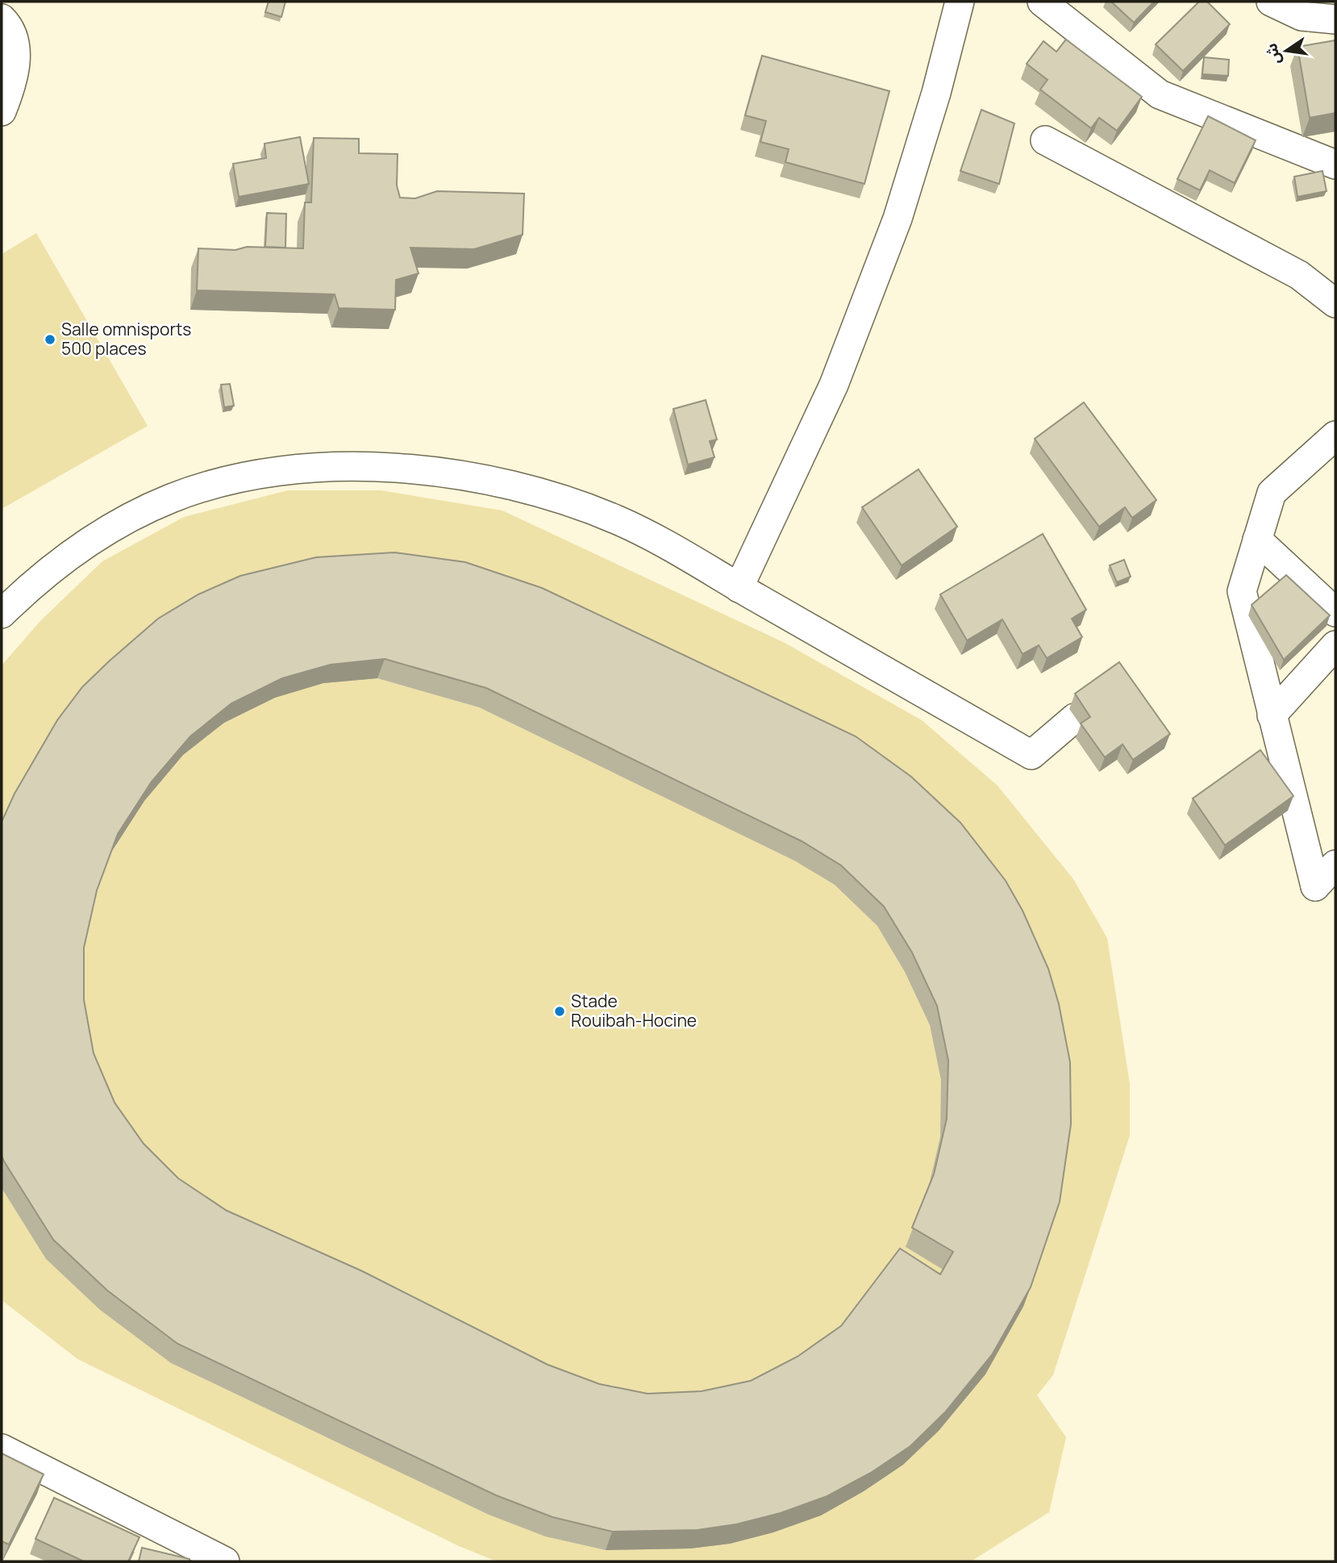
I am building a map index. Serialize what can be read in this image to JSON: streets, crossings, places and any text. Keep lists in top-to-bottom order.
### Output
{
  "places": ["Salle omnisports 500 places", "Stade Rouibah-Hocine"],
  "north": "left"
}
